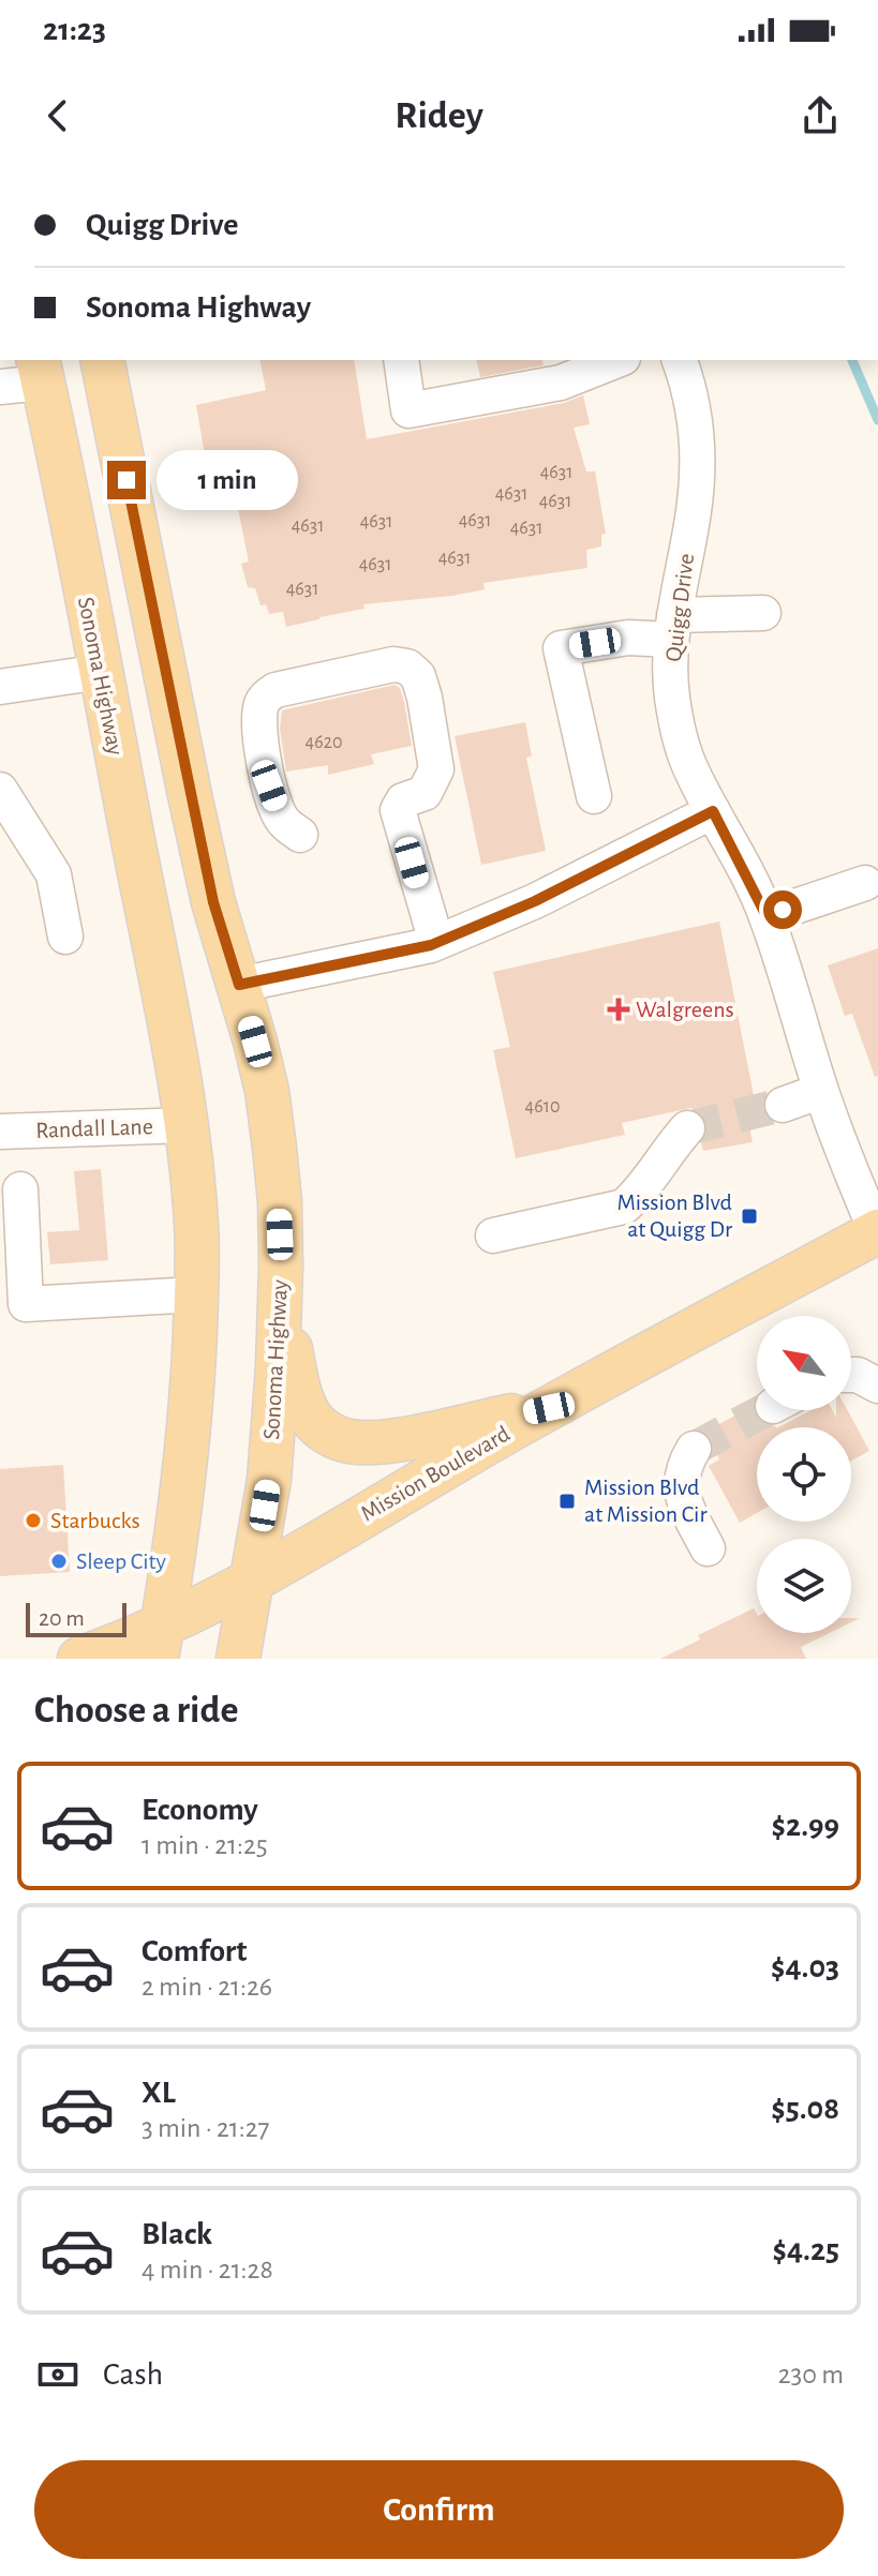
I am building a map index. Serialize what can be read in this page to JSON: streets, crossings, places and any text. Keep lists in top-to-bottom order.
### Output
{
  "streets": {
    "main road": ["Sonoma Highway", "Mission Boulevard"],
    "street": ["Quigg Drive", "Randall Lane"]
  },
  "crossings": [
    ["Quigg Drive", "Mission Boulevard"],
    ["Sonoma Highway", "Randall Lane"],
    ["Sonoma Highway", "Mission Boulevard"]
  ],
  "places": {
    "health": ["Walgreens"],
    "transit": ["Mission Blvd at Quigg Dr", "Mission Blvd at Mission Cir"],
    "other": ["Starbucks", "Sleep City"]
  },
  "house_numbers": [
    "4631",
    "4631",
    "4631",
    "4631",
    "4631",
    "4631",
    "4631",
    "4631",
    "4631",
    "4631",
    "4620",
    "4610"
  ],
  "scale_bar": "20 m",
  "north": "top left",
  "page": {
    "status": "21:23",
    "header": "Ridey",
    "banner": ["Quigg Drive", "Sonoma Highway"],
    "bubble": "1 min",
    "scale": "20 m",
    "heading": "Choose a ride",
    "list": [
      {
        "name": "Economy",
        "note": "1 min · 21:25",
        "value": "$2.99"
      },
      {
        "name": "Comfort",
        "note": "2 min · 21:26",
        "value": "$4.03"
      },
      {
        "name": "XL",
        "note": "3 min · 21:27",
        "value": "$5.08"
      },
      {
        "name": "Black",
        "note": "4 min · 21:28",
        "value": "$4.25"
      }
    ],
    "pay": ["Cash", "230 m"],
    "buttons": "Confirm"
  }
}
